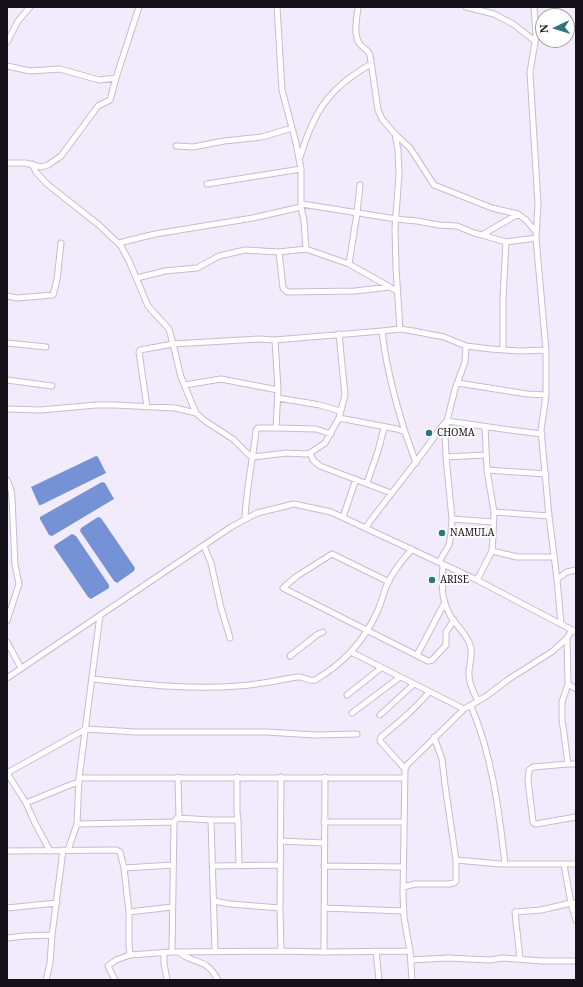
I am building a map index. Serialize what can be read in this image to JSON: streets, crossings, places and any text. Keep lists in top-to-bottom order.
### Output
{
  "places": ["CHOMA", "NAMULA", "ARISE"],
  "north": "left"
}
